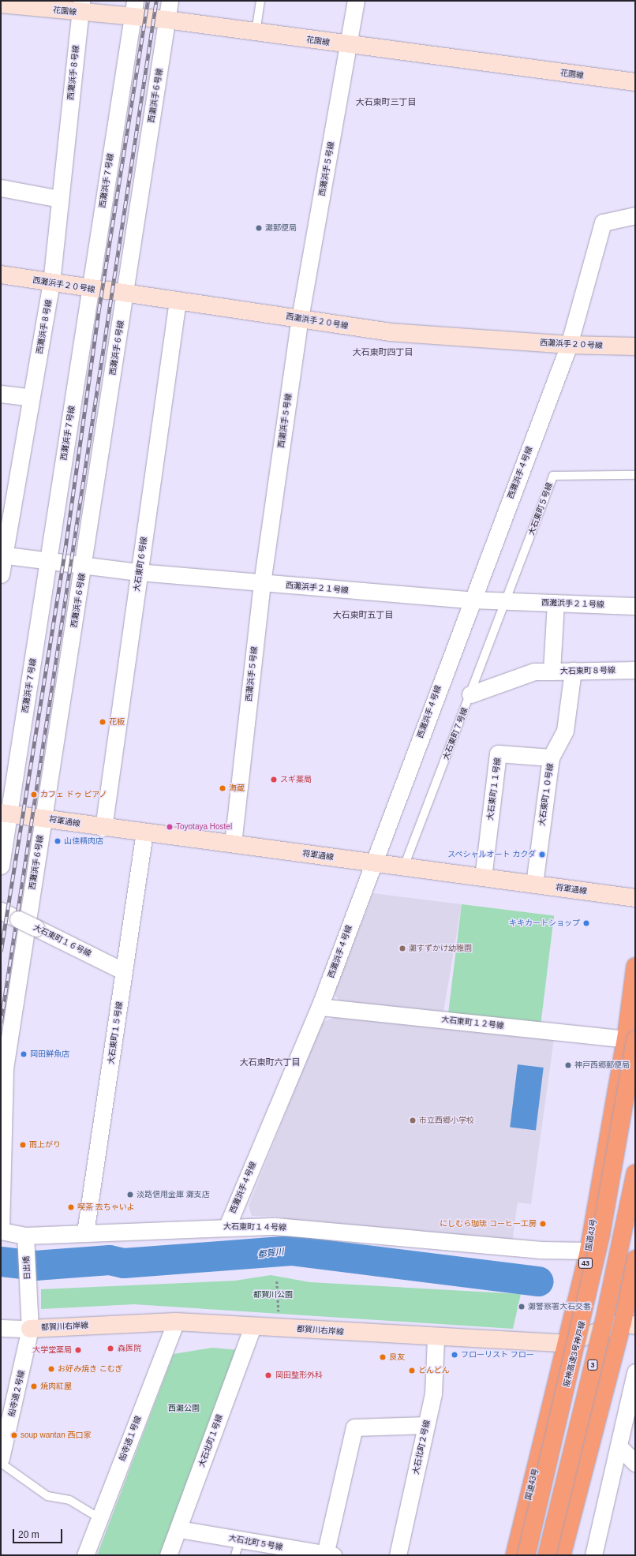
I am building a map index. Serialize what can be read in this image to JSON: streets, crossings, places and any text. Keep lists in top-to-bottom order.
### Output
{
  "streets": {
    "highway": [
      "国道43号",
      "43",
      "阪神高速3号神戸線",
      "3"
    ],
    "street": [
      "花園線",
      "西灘浜手８号線",
      "西灘浜手６号線",
      "西灘浜手５号線",
      "西灘浜手７号線",
      "西灘浜手２０号線",
      "西灘浜手４号線",
      "大石東町６号線",
      "西灘浜手２１号線",
      "大石東町８号線",
      "大石東町１１号線",
      "大石東町１０号線",
      "将軍通線",
      "大石東町１６号線",
      "大石東町１２号線",
      "大石東町１５号線",
      "大石東町１４号線",
      "日出橋",
      "都賀川右岸線",
      "船寺通２号線",
      "船寺通１号線",
      "大石北町１号線",
      "大石北町２号線",
      "大石北町５号線"
    ],
    "lane": ["大石東町５号線", "大石東町７号線"]
  },
  "crossings": [
    ["花園線", "西灘浜手８号線"],
    ["花園線", "西灘浜手６号線"],
    ["花園線", "西灘浜手５号線"],
    ["花園線", "西灘浜手７号線"],
    ["西灘浜手８号線", "西灘浜手２０号線"],
    ["西灘浜手８号線", "西灘浜手２１号線"],
    ["西灘浜手６号線", "西灘浜手２０号線"],
    ["西灘浜手６号線", "西灘浜手２１号線"],
    ["西灘浜手６号線", "将軍通線"],
    ["西灘浜手６号線", "大石東町１４号線"],
    ["西灘浜手５号線", "西灘浜手２０号線"],
    ["西灘浜手５号線", "西灘浜手２１号線"],
    ["西灘浜手５号線", "将軍通線"],
    ["西灘浜手７号線", "西灘浜手２０号線"],
    ["西灘浜手７号線", "西灘浜手２１号線"],
    ["西灘浜手７号線", "将軍通線"],
    ["西灘浜手２０号線", "西灘浜手４号線"],
    ["西灘浜手２０号線", "大石東町６号線"],
    ["西灘浜手４号線", "西灘浜手２１号線"],
    ["西灘浜手４号線", "将軍通線"],
    ["西灘浜手４号線", "大石東町１２号線"],
    ["西灘浜手４号線", "大石東町１４号線"],
    ["大石東町５号線", "西灘浜手２１号線"],
    ["大石東町５号線", "大石東町７号線"],
    ["大石東町６号線", "西灘浜手２１号線"],
    ["大石東町６号線", "将軍通線"],
    ["西灘浜手２１号線", "大石東町８号線"],
    ["西灘浜手２１号線", "大石東町７号線"],
    ["大石東町８号線", "大石東町１０号線"],
    ["大石東町７号線", "将軍通線"],
    ["大石東町１１号線", "大石東町１０号線"],
    ["大石東町１１号線", "将軍通線"],
    ["大石東町１０号線", "将軍通線"],
    ["将軍通線", "大石東町１５号線"],
    ["大石東町１６号線", "大石東町１５号線"],
    ["大石東町１２号線", "国道43号"],
    ["大石東町１２号線", "阪神高速3号神戸線"],
    ["大石東町１５号線", "大石東町１４号線"],
    ["大石東町１４号線", "国道43号"],
    ["大石東町１４号線", "日出橋"],
    ["国道43号", "都賀川右岸線"],
    ["国道43号", "阪神高速3号神戸線"],
    ["日出橋", "都賀川右岸線"],
    ["日出橋", "船寺通２号線"],
    ["都賀川右岸線", "船寺通２号線"],
    ["都賀川右岸線", "船寺通１号線"],
    ["都賀川右岸線", "大石北町１号線"],
    ["都賀川右岸線", "大石北町２号線"],
    ["大石北町１号線", "大石北町５号線"]
  ],
  "districts": [
    "大石東町三丁目",
    "大石東町四丁目",
    "大石東町五丁目",
    "大石東町六丁目"
  ],
  "water": ["都賀川"],
  "parks": ["都賀川公園", "西灘公園"],
  "places": [
    "灘郵便局",
    "花板",
    "スギ薬局",
    "海蔵",
    "カフェ ドゥ ピアノ",
    "Toyotaya Hostel",
    "山佳精肉店",
    "スペシャルオート カクダ",
    "キキカートショップ",
    "灘すずかけ幼稚園",
    "岡田鮮魚店",
    "神戸西郷郵便局",
    "市立西郷小学校",
    "雨上がり",
    "淡路信用金庫 灘支店",
    "喫茶 去ちゃいよ",
    "にしむら珈琲 コーヒー工房",
    "灘警察署大石交番",
    "森医院",
    "大学堂薬局",
    "フローリスト フロー",
    "良友",
    "お好み焼き こむぎ",
    "どんどん",
    "岡田整形外科",
    "焼肉紅屋",
    "soup wantan 西口家"
  ],
  "scale_bar": "20 m"
}
